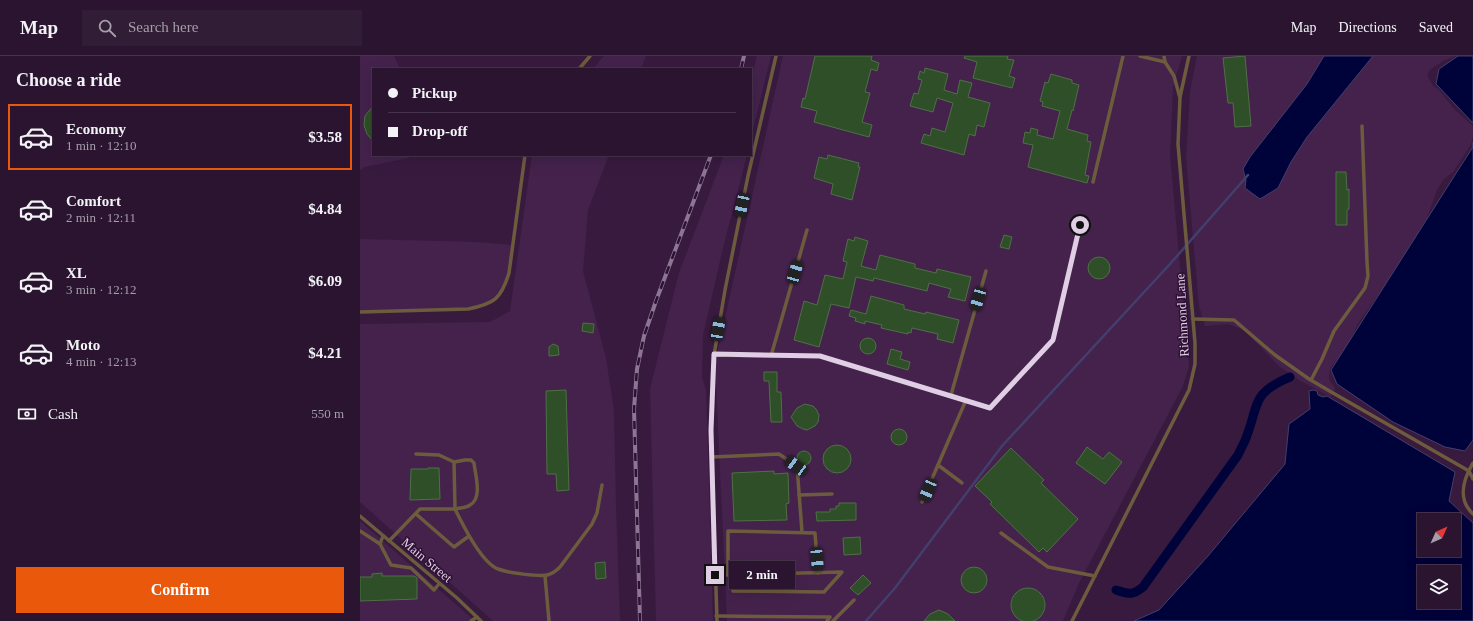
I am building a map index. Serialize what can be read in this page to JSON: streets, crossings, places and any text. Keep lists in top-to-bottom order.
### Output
{
  "streets": {
    "lane": ["Richmond Lane", "Main Street"]
  },
  "north": "top right",
  "page": {
    "header": "Map",
    "search": "Search here",
    "nav": ["Map", "Directions", "Saved"],
    "heading": "Choose a ride",
    "banner": ["Pickup", "Drop-off"],
    "list": [
      {
        "name": "Economy",
        "note": "1 min · 12:10",
        "value": "$3.58"
      },
      {
        "name": "Comfort",
        "note": "2 min · 12:11",
        "value": "$4.84"
      },
      {
        "name": "XL",
        "note": "3 min · 12:12",
        "value": "$6.09"
      },
      {
        "name": "Moto",
        "note": "4 min · 12:13",
        "value": "$4.21"
      }
    ],
    "pay": ["Cash", "550 m"],
    "buttons": "Confirm",
    "bubble": "2 min"
  }
}
